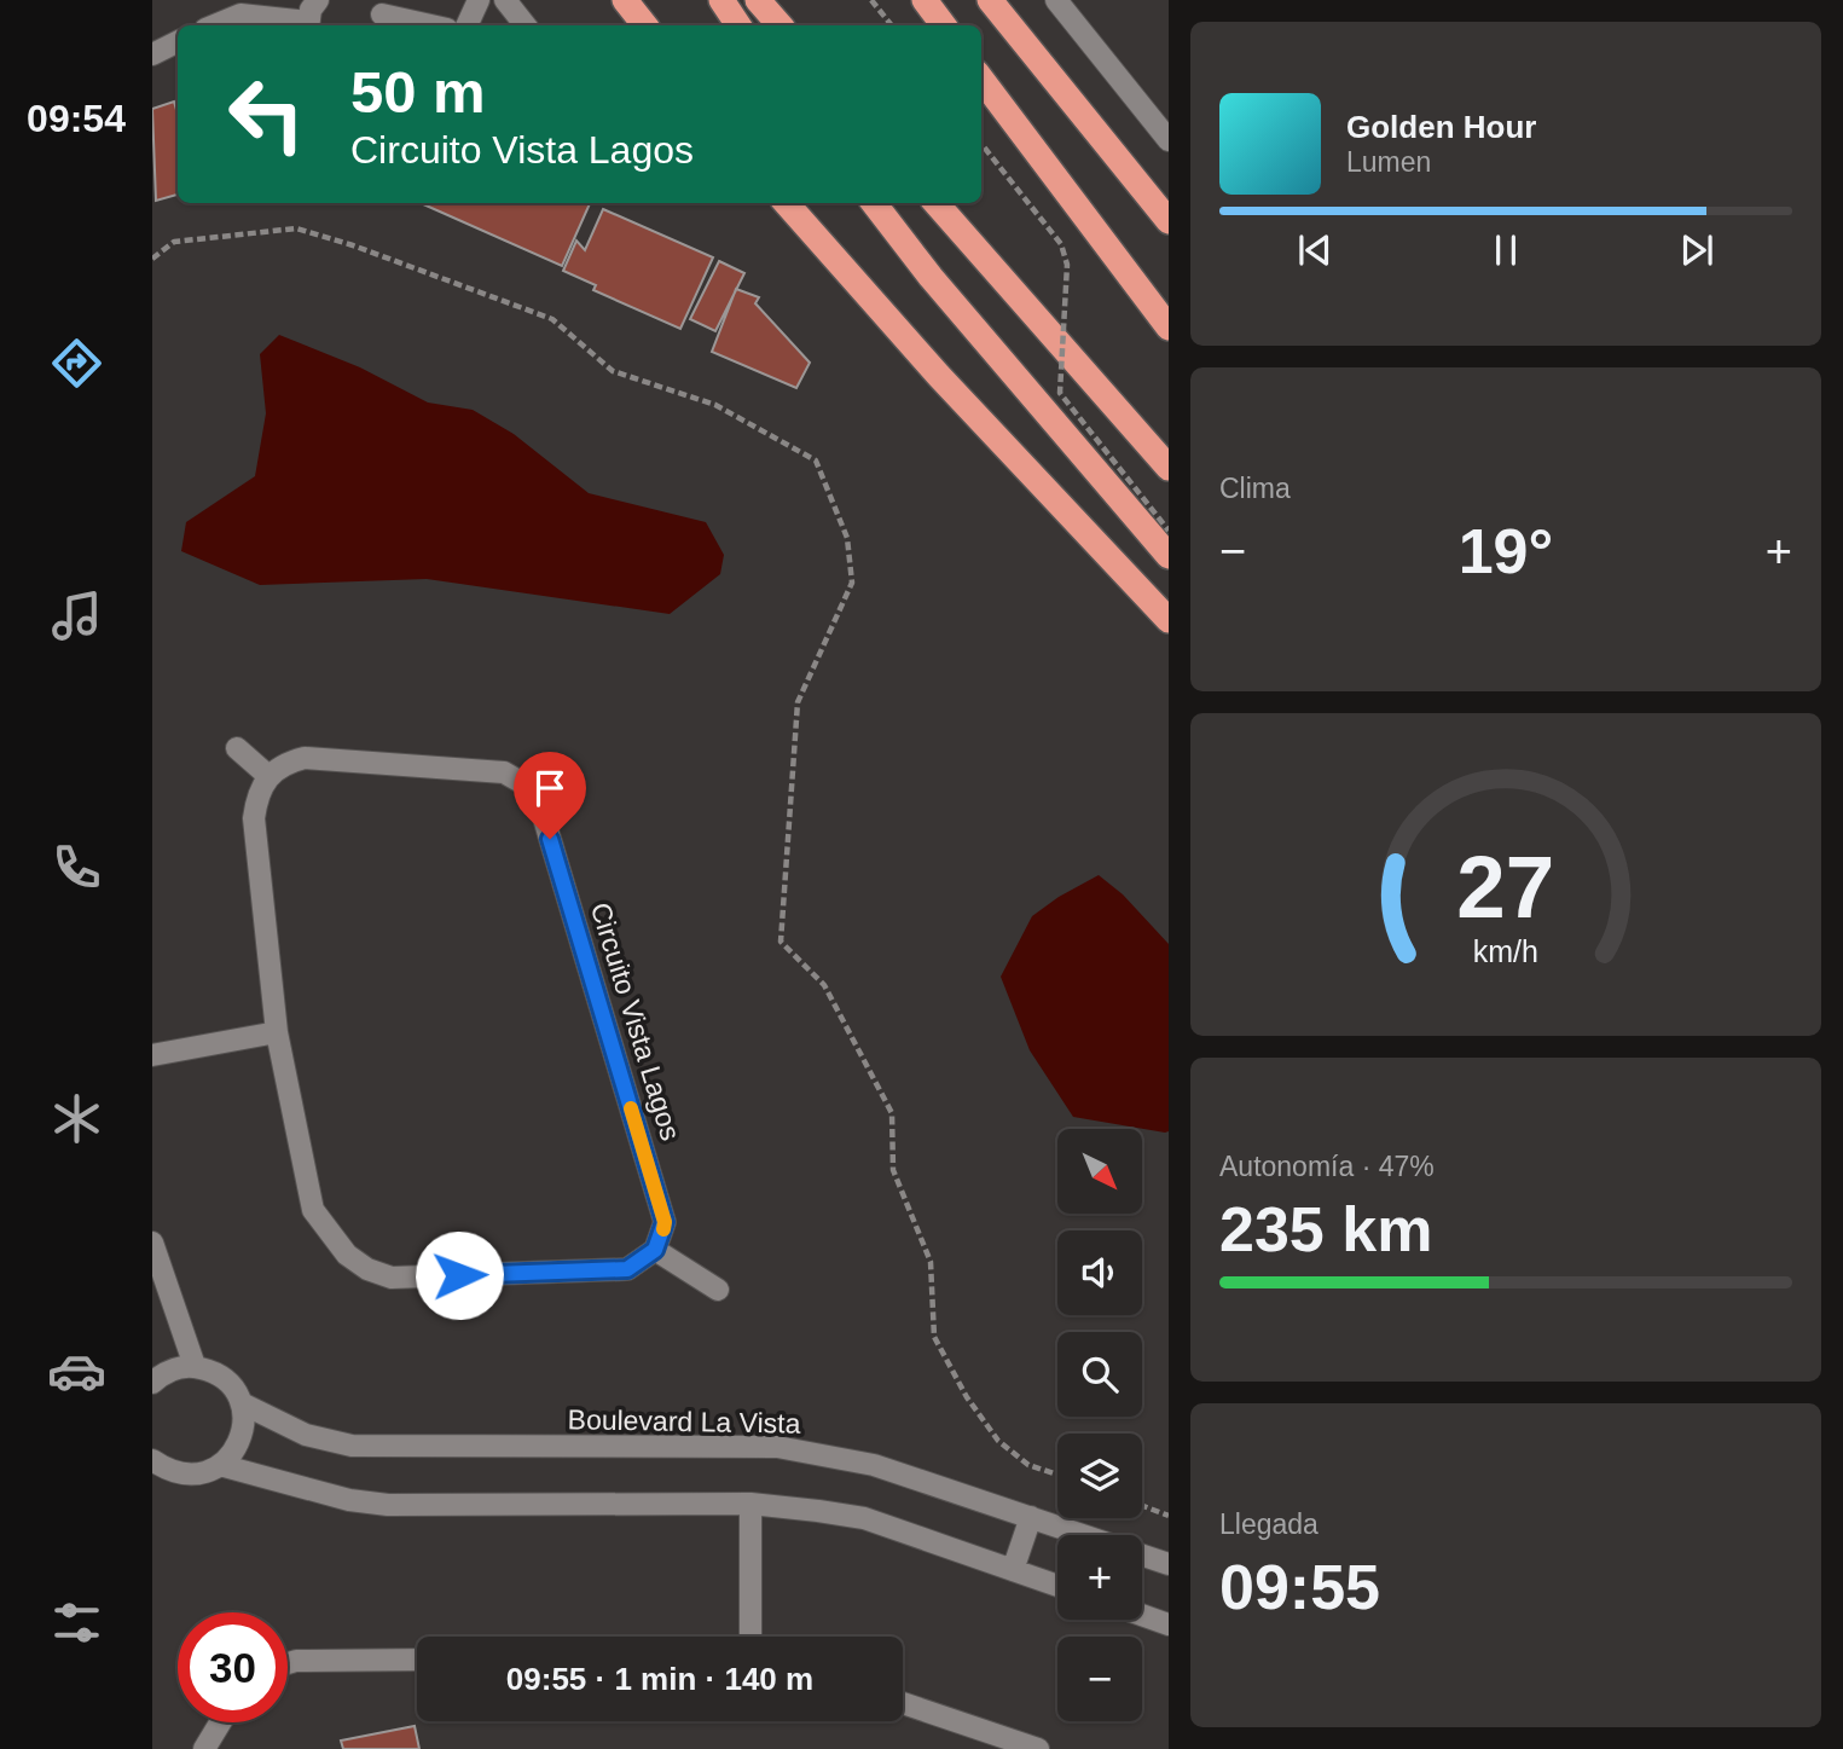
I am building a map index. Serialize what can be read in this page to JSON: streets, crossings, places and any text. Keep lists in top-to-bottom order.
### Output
{
  "streets": {
    "street": ["Circuito Vista Lagos", "Boulevard La Vista"]
  },
  "north": "bottom right",
  "page": {
    "tabs": "09:54",
    "turn": ["50 m", "Circuito Vista Lagos"],
    "song": ["Golden Hour", "Lumen"],
    "tile": [
      "Clima",
      ["Autonomía · 47%", "235 km"],
      ["Llegada", "09:55"]
    ],
    "heat": ["−", "19°", "+"],
    "map_buttons": ["+", "−"],
    "limit": "30",
    "trip": "09:55 · 1 min · 140 m",
    "gauge": ["27", "km/h"]
  }
}
